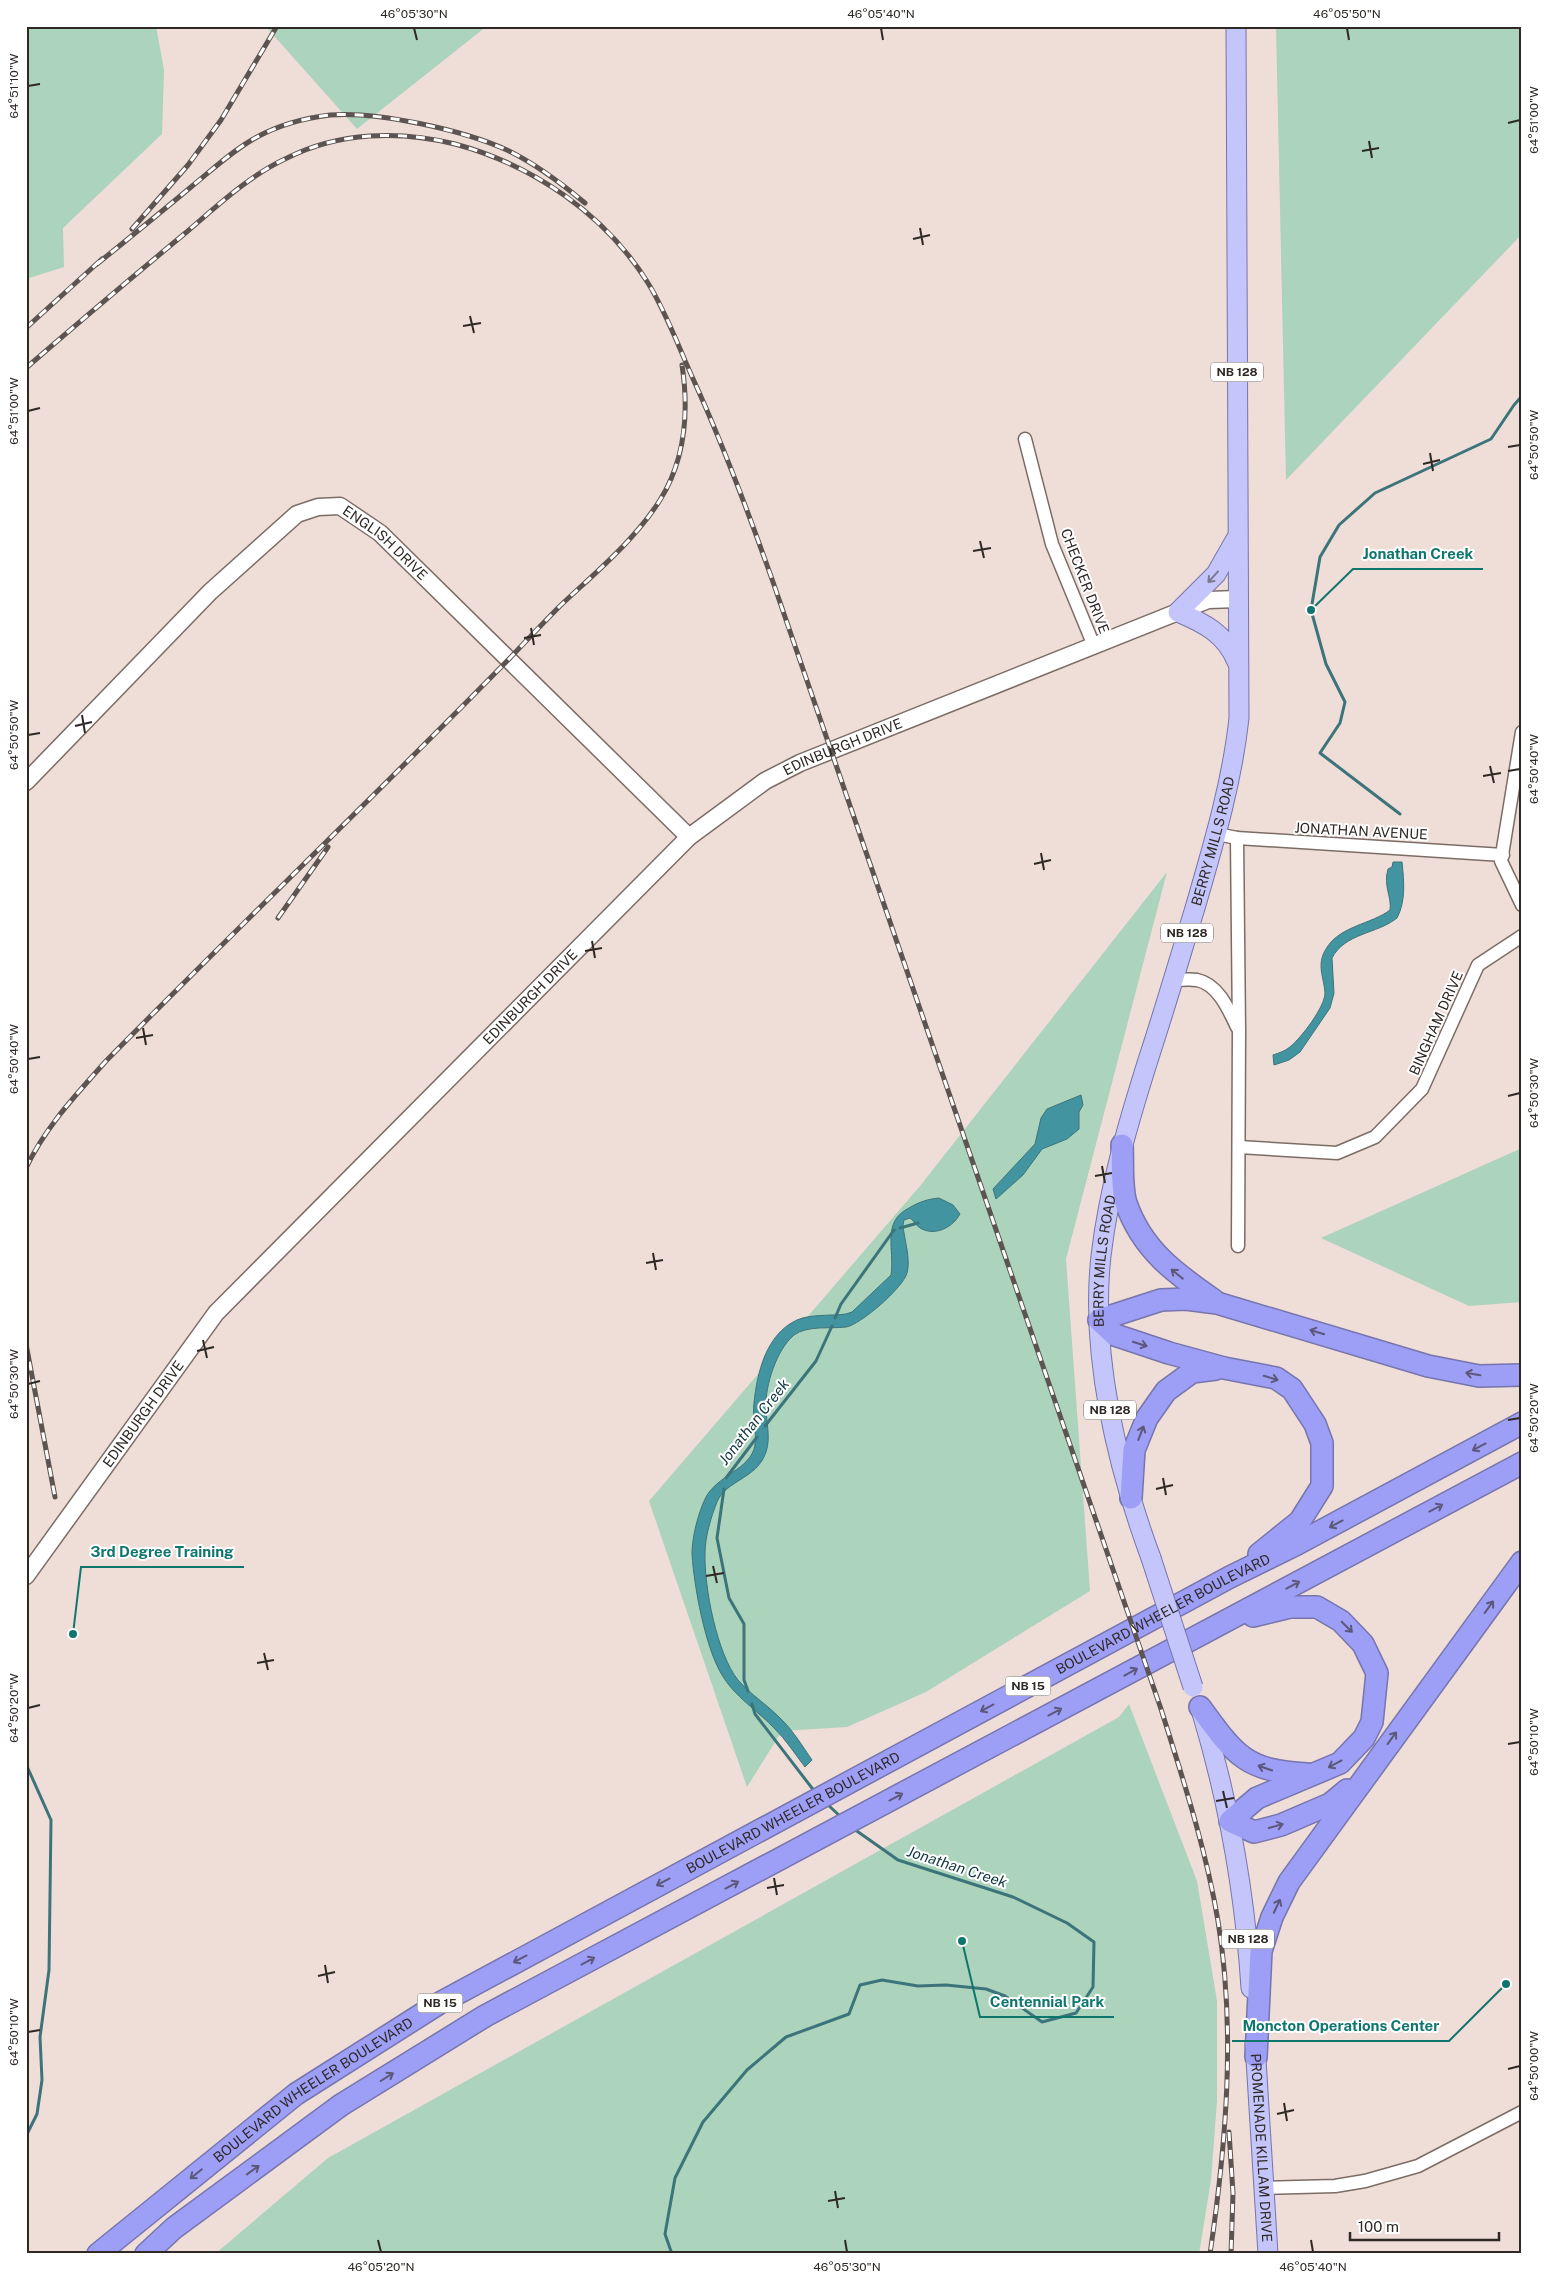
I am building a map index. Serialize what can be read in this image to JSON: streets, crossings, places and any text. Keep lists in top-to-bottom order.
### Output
{
  "streets": {
    "highway": ["BOULEVARD WHEELER BOULEVARD", "NB 15"],
    "main road": ["NB 128", "BERRY MILLS ROAD", "PROMENADE KILLAM DRIVE"],
    "street": [
      "ENGLISH DRIVE",
      "CHECKER DRIVE",
      "EDINBURGH DRIVE",
      "JONATHAN AVENUE",
      "BINGHAM DRIVE"
    ]
  },
  "crossings": [
    ["NB 128", "EDINBURGH DRIVE"],
    ["NB 128", "BERRY MILLS ROAD"],
    ["ENGLISH DRIVE", "EDINBURGH DRIVE"],
    ["CHECKER DRIVE", "EDINBURGH DRIVE"],
    ["JONATHAN AVENUE", "BERRY MILLS ROAD"],
    ["BERRY MILLS ROAD", "PROMENADE KILLAM DRIVE"]
  ],
  "water": ["Jonathan Creek"],
  "places": [
    "Jonathan Creek",
    "3rd Degree Training",
    "Centennial Park",
    "Moncton Operations Center"
  ],
  "scale_bar": "100 m",
  "coordinates": [
    "46°05'30\"N",
    "46°05'40\"N",
    "46°05'50\"N",
    "64°51'10\"W",
    "64°51'00\"W",
    "64°50'50\"W",
    "64°50'40\"W",
    "64°50'30\"W",
    "64°50'20\"W",
    "64°50'10\"W",
    "64°50'00\"W",
    "46°05'20\"N"
  ]
}
